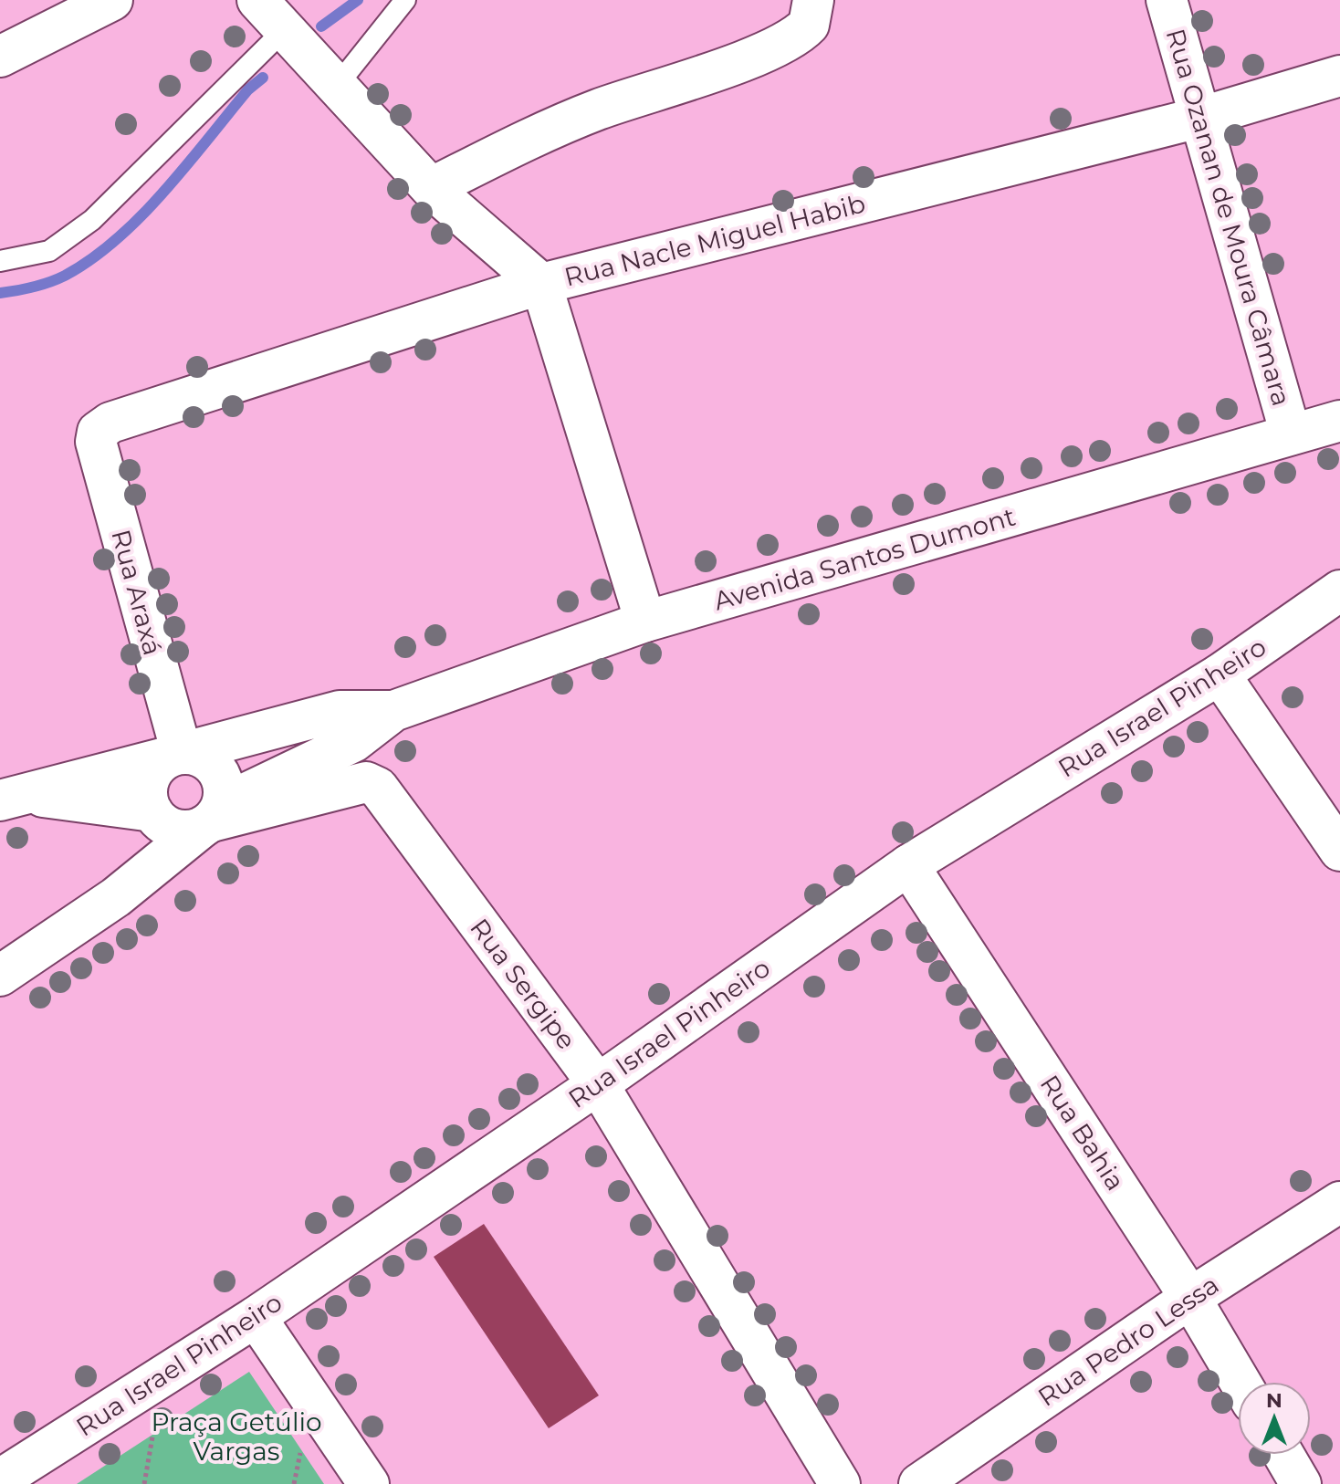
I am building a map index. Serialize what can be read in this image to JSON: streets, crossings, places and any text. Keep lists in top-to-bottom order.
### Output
{
  "streets": {
    "street": [
      "Rua Ozanan de Moura Câmara",
      "Rua Nacle Miguel Habib",
      "Avenida Santos Dumont",
      "Rua Araxá",
      "Rua Israel Pinheiro",
      "Rua Sergipe",
      "Rua Bahia",
      "Rua Pedro Lessa"
    ]
  },
  "crossings": [
    ["Rua Ozanan de Moura Câmara", "Rua Nacle Miguel Habib"],
    ["Rua Ozanan de Moura Câmara", "Avenida Santos Dumont"],
    ["Rua Nacle Miguel Habib", "Rua Araxá"],
    ["Avenida Santos Dumont", "Rua Araxá"],
    ["Avenida Santos Dumont", "Rua Sergipe"],
    ["Rua Araxá", "Rua Sergipe"],
    ["Rua Israel Pinheiro", "Rua Sergipe"],
    ["Rua Israel Pinheiro", "Rua Bahia"],
    ["Rua Bahia", "Rua Pedro Lessa"]
  ],
  "parks": ["Praça Getúlio Vargas"],
  "north": "top"
}
